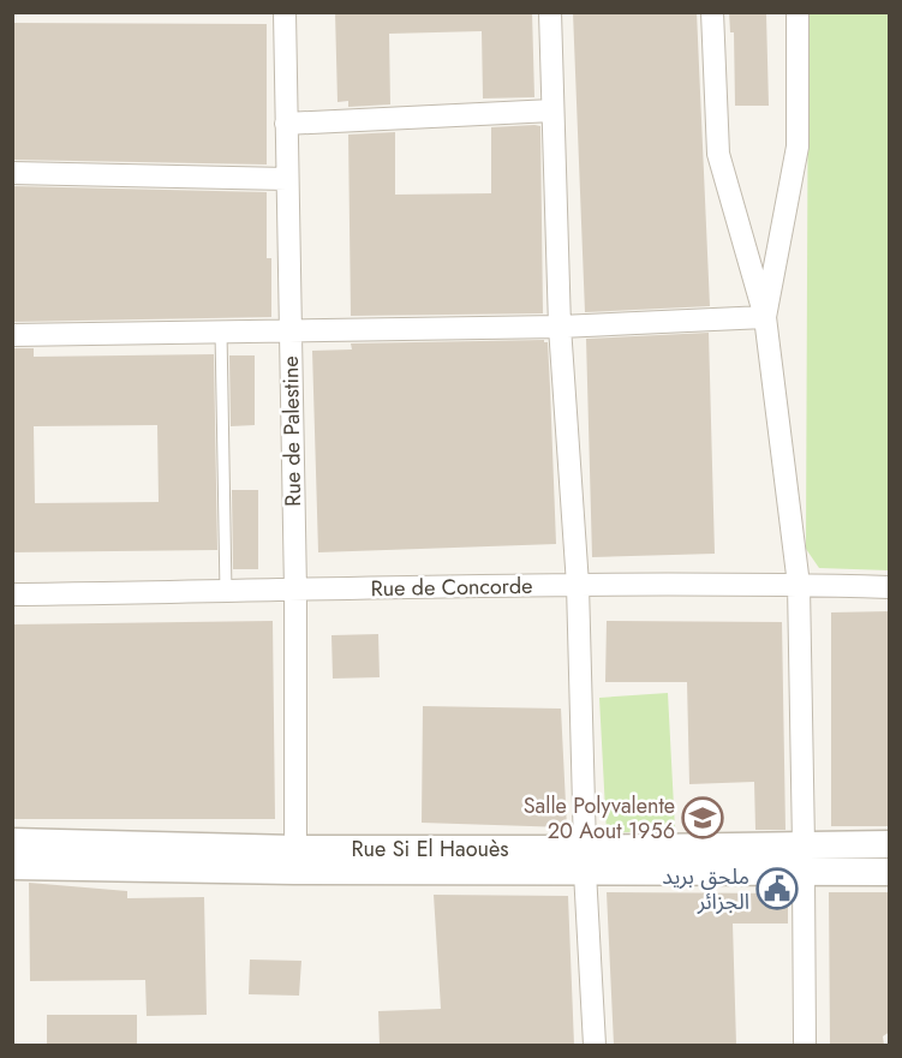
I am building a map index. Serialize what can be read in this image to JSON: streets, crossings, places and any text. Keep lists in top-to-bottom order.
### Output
{
  "streets": {
    "street": ["Rue de Palestine", "Rue de Concorde", "Rue Si El Haouès"]
  },
  "crossings": [
    ["Rue de Palestine", "Rue de Concorde"],
    ["Rue de Palestine", "Rue Si El Haouès"]
  ],
  "places": {
    "school or university": ["Salle Polyvalente 20 Aout 1956"],
    "public building": ["ملحق بريد الجزائر"]
  }
}
